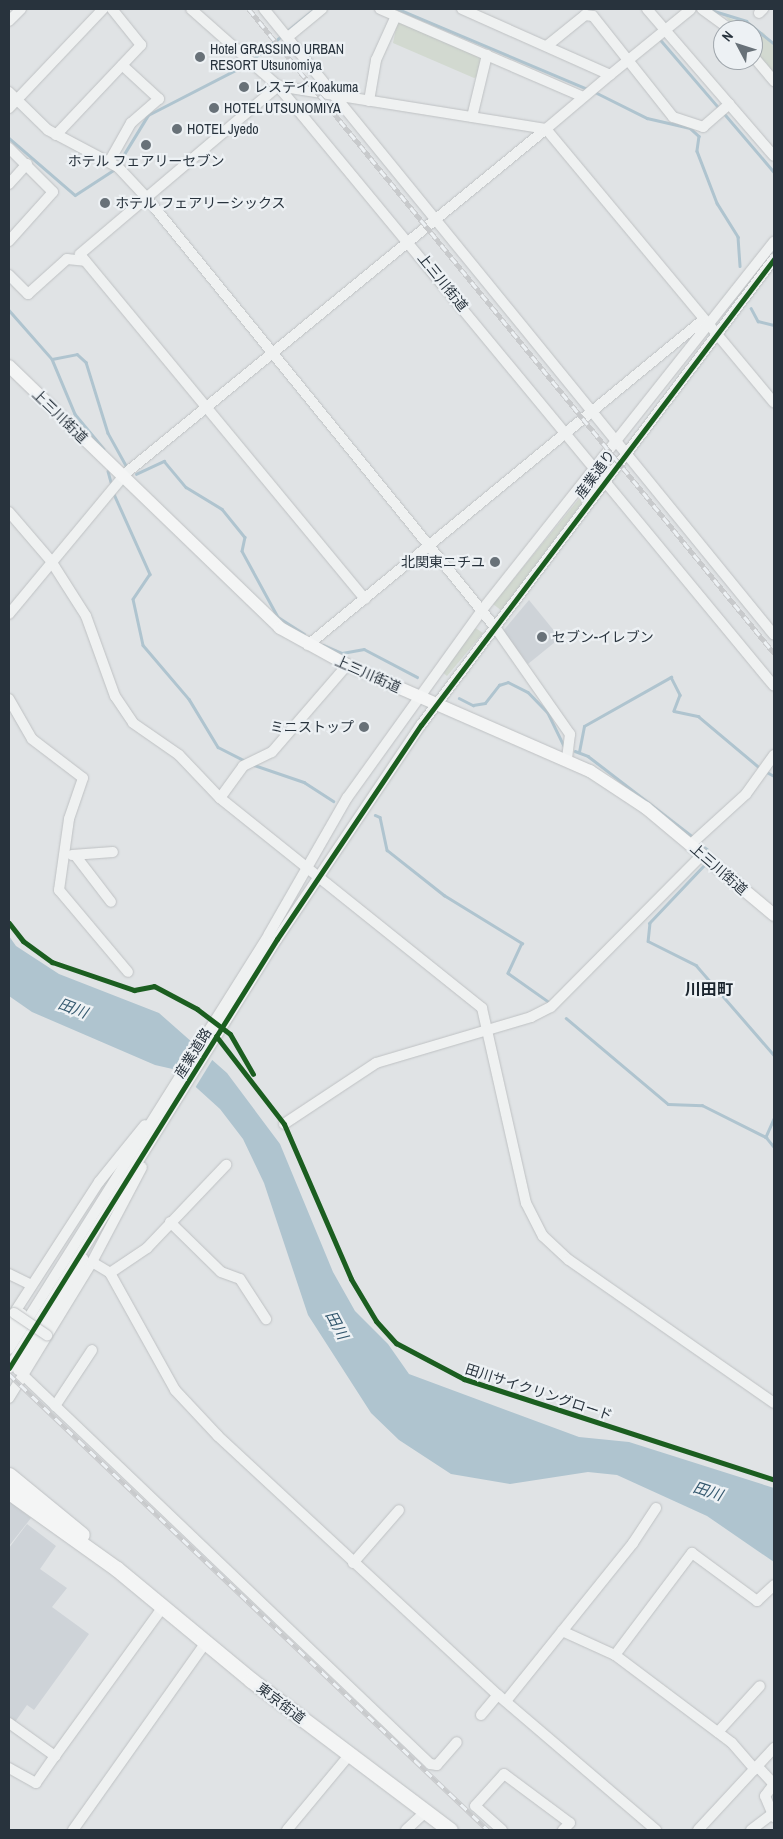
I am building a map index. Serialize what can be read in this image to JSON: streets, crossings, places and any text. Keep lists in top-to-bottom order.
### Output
{
  "streets": {
    "highway": ["東京街道"],
    "main road": ["上三川街道"],
    "street": ["産業通り", "産業道路"],
    "cycle path": ["田川サイクリングロード"]
  },
  "crossings": [
    ["上三川街道", "産業通り"],
    ["上三川街道", "産業道路"],
    ["産業通り", "産業道路"]
  ],
  "districts": ["川田町"],
  "water": ["田川"],
  "places": [
    "Hotel GRASSINO URBAN RESORT Utsunomiya",
    "レステイKoakuma",
    "HOTEL UTSUNOMIYA",
    "HOTEL Jyedo",
    "ホテル フェアリーセブン",
    "ホテル フェアリーシックス",
    "北関東ニチユ",
    "セブン-イレブン",
    "ミニストップ"
  ],
  "north": "top left"
}
